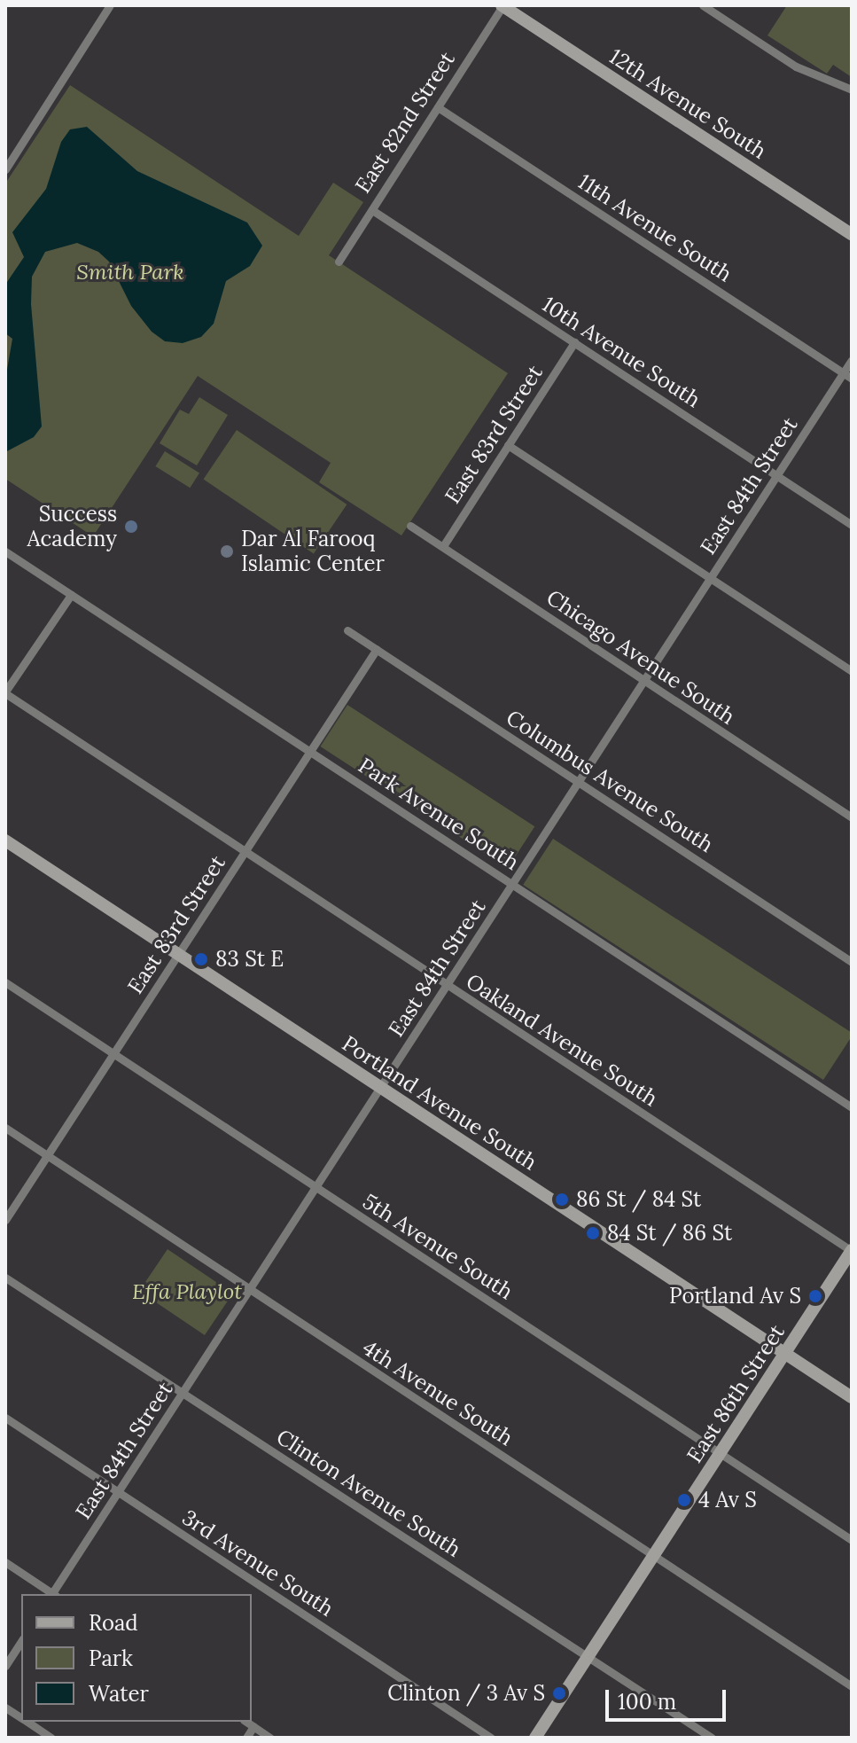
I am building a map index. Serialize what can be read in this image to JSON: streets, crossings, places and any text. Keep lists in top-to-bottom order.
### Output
{
  "streets": {
    "main road": ["12th Avenue South", "Portland Avenue South", "East 86th Street"],
    "street": [
      "East 82nd Street",
      "11th Avenue South",
      "10th Avenue South",
      "East 83rd Street",
      "East 84th Street",
      "Chicago Avenue South",
      "Columbus Avenue South",
      "Park Avenue South",
      "Oakland Avenue South",
      "5th Avenue South",
      "4th Avenue South",
      "Clinton Avenue South",
      "3rd Avenue South"
    ]
  },
  "crossings": [
    ["12th Avenue South", "East 82nd Street"],
    ["East 82nd Street", "11th Avenue South"],
    ["East 82nd Street", "10th Avenue South"],
    ["11th Avenue South", "East 84th Street"],
    ["10th Avenue South", "East 83rd Street"],
    ["10th Avenue South", "East 84th Street"],
    ["East 83rd Street", "Chicago Avenue South"],
    ["East 83rd Street", "Columbus Avenue South"],
    ["East 83rd Street", "Park Avenue South"],
    ["East 83rd Street", "Oakland Avenue South"],
    ["East 83rd Street", "Portland Avenue South"],
    ["East 83rd Street", "5th Avenue South"],
    ["East 83rd Street", "4th Avenue South"],
    ["East 84th Street", "Chicago Avenue South"],
    ["East 84th Street", "Columbus Avenue South"],
    ["East 84th Street", "Park Avenue South"],
    ["East 84th Street", "Oakland Avenue South"],
    ["East 84th Street", "Portland Avenue South"],
    ["East 84th Street", "5th Avenue South"],
    ["East 84th Street", "4th Avenue South"],
    ["East 84th Street", "Clinton Avenue South"],
    ["East 84th Street", "3rd Avenue South"],
    ["Oakland Avenue South", "East 86th Street"],
    ["Portland Avenue South", "East 86th Street"],
    ["5th Avenue South", "East 86th Street"],
    ["4th Avenue South", "East 86th Street"],
    ["East 86th Street", "Clinton Avenue South"]
  ],
  "parks": ["Smith Park", "Effa Playlot"],
  "places": [
    "Success Academy",
    "Dar Al Farooq Islamic Center",
    "83 St E",
    "86 St / 84 St",
    "84 St / 86 St",
    "Portland Av S",
    "4 Av S",
    "Clinton / 3 Av S"
  ],
  "legend": ["Road", "Park", "Water"],
  "scale_bar": "100 m"
}
